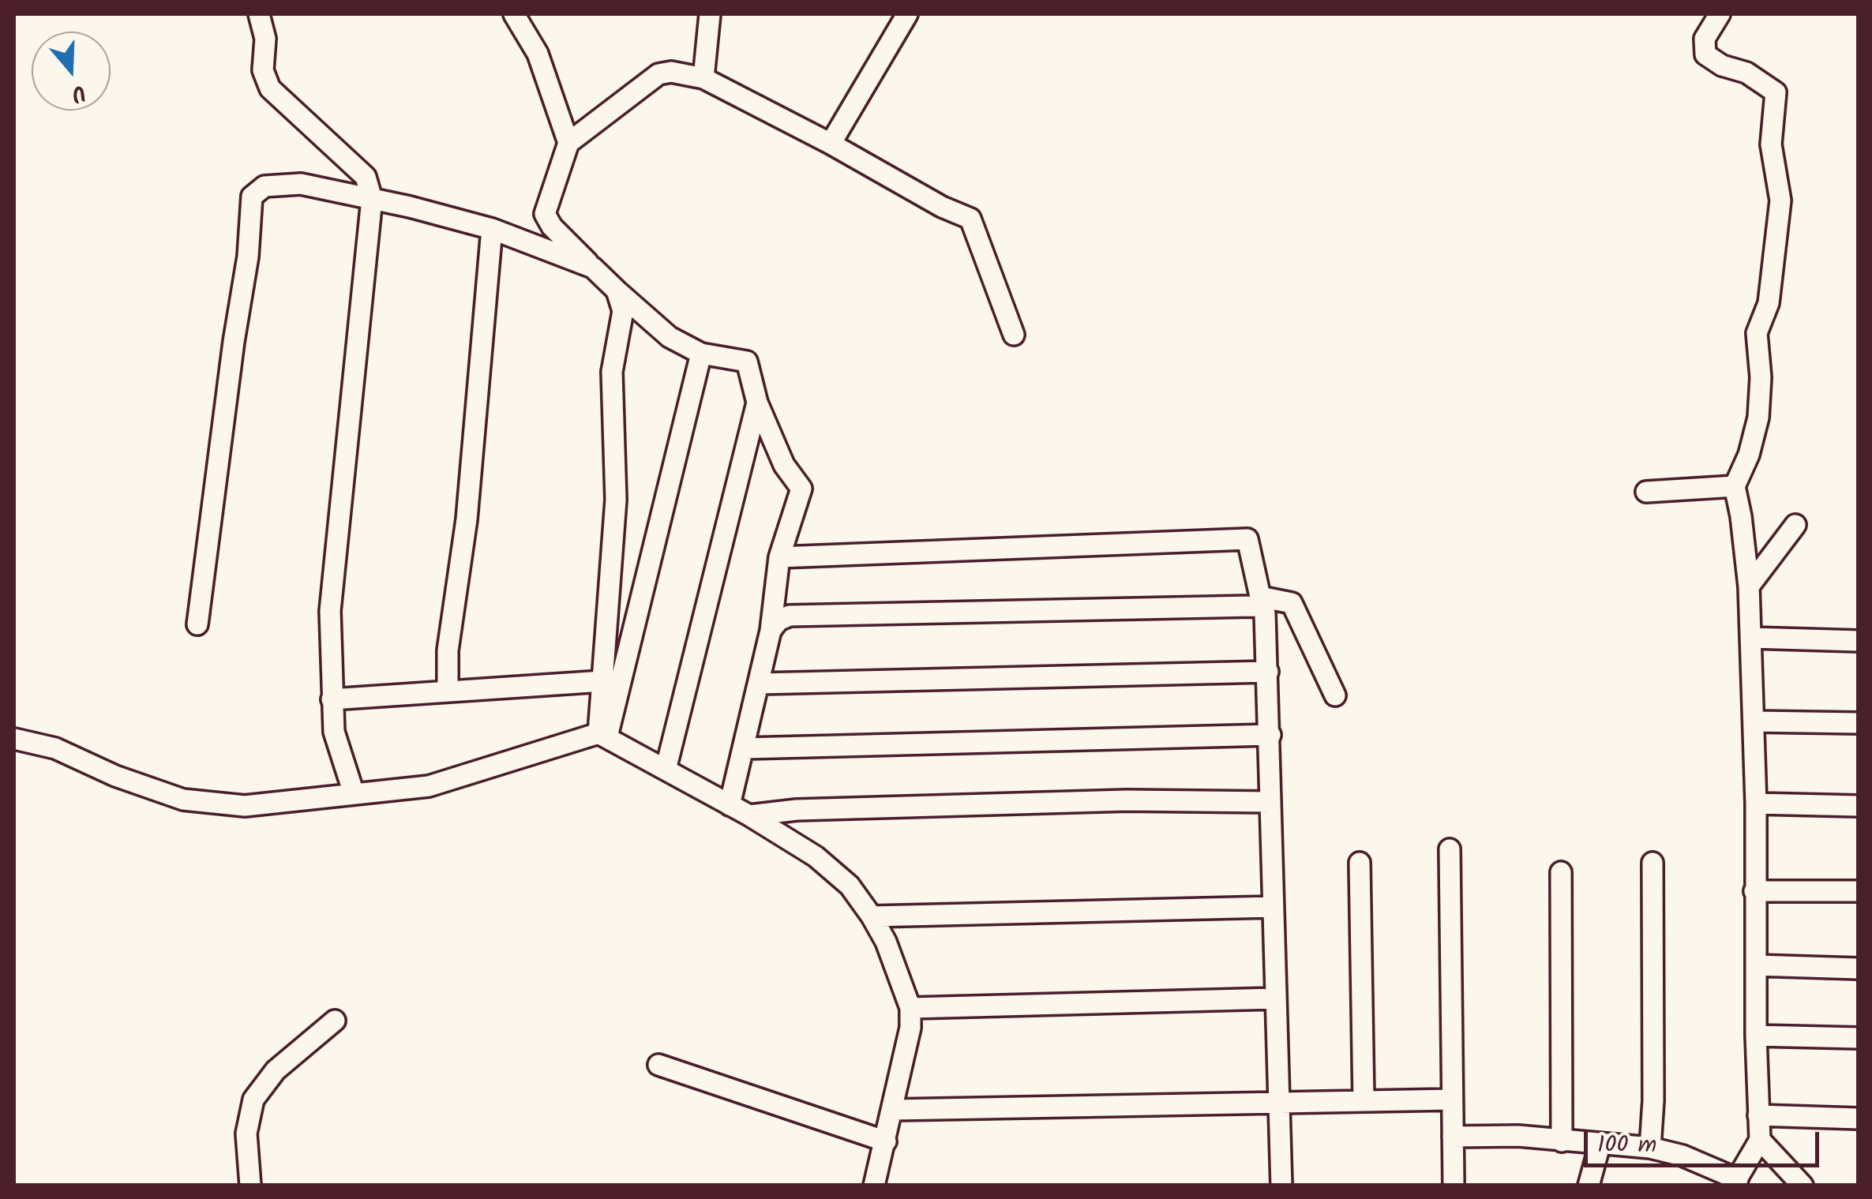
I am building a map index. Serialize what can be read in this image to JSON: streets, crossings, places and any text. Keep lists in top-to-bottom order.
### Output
{
  "scale_bar": "100 m",
  "north": "bottom"
}
